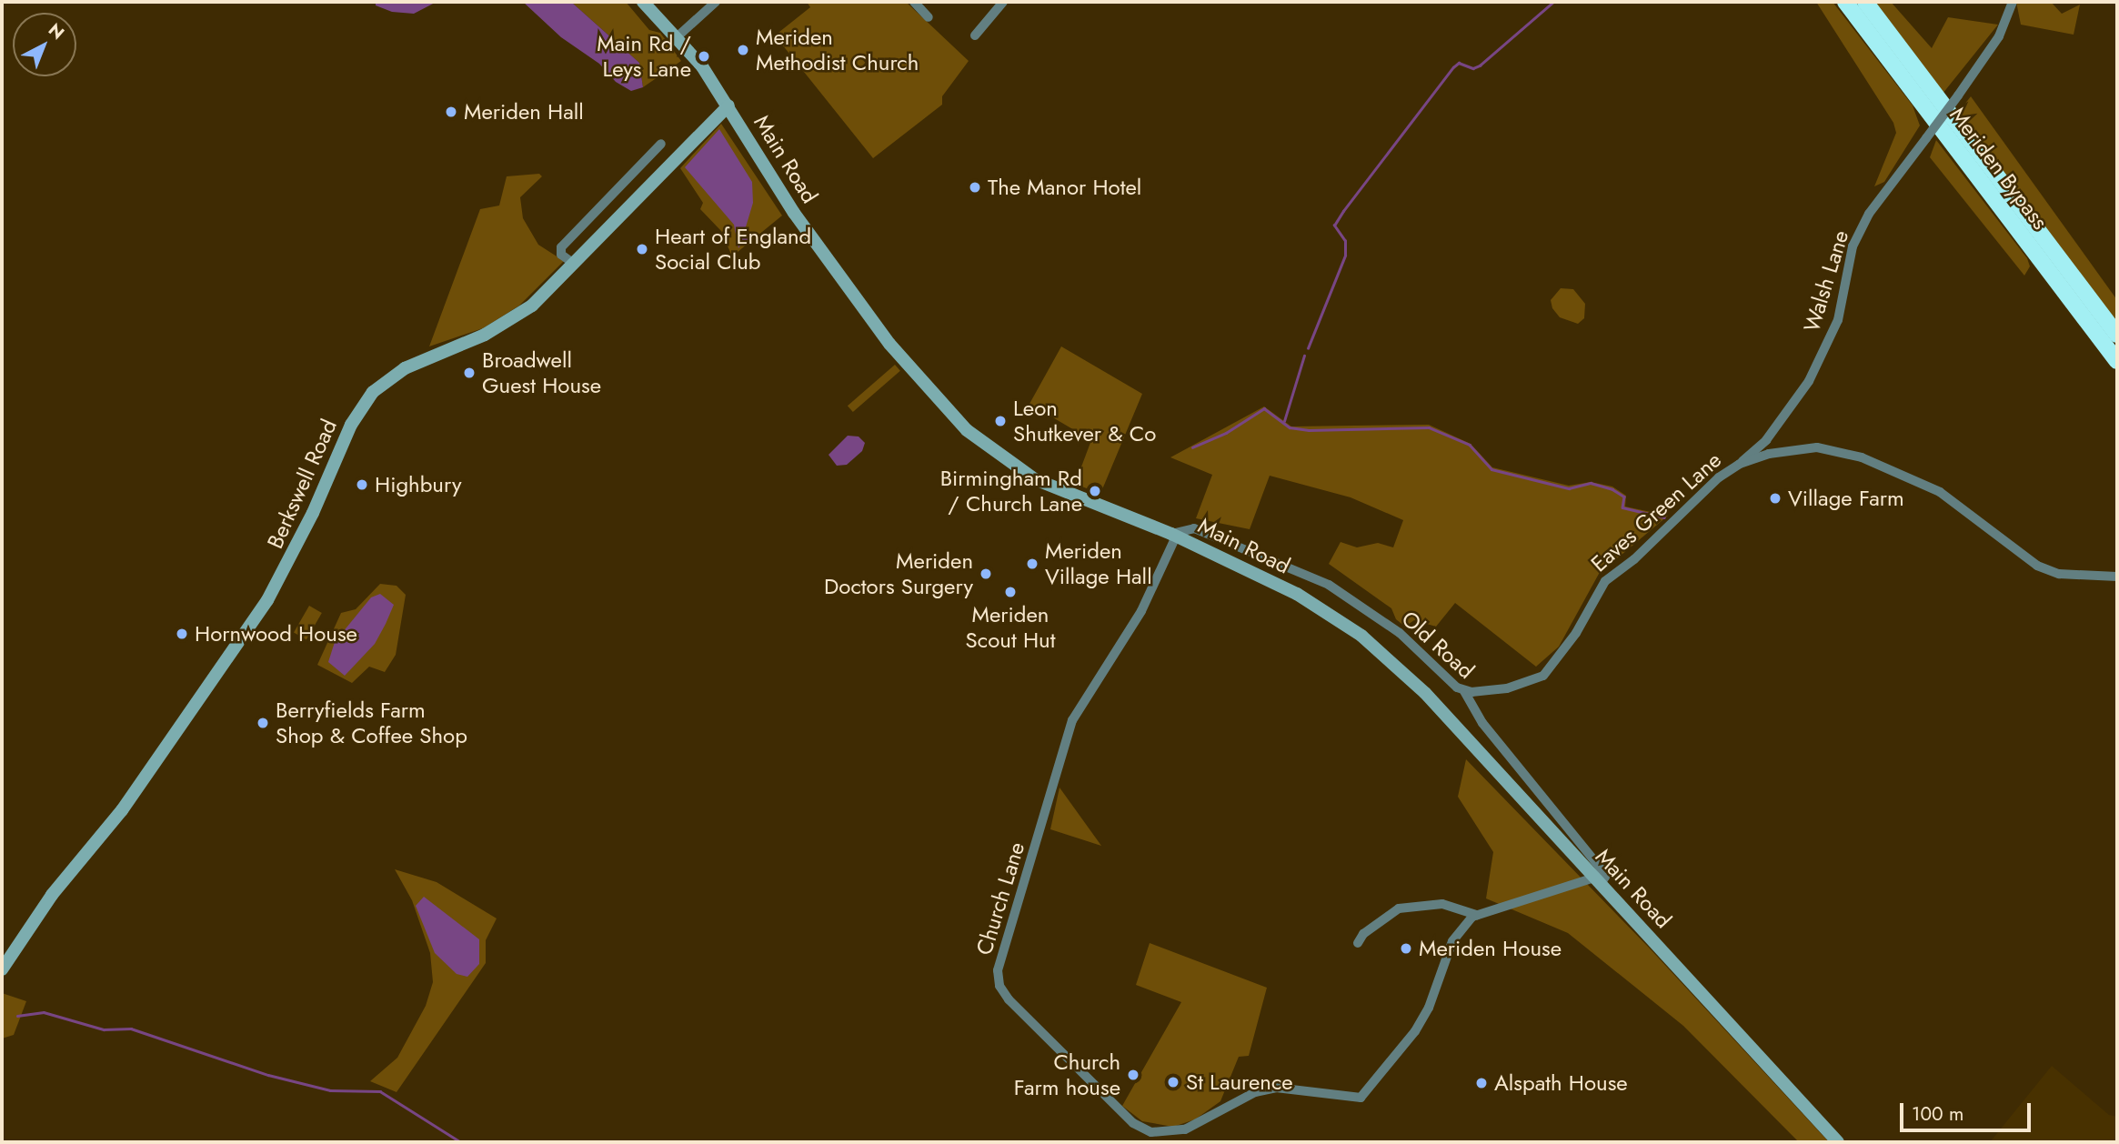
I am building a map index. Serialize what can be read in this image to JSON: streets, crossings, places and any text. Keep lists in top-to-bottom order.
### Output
{
  "streets": {
    "highway": ["Meriden Bypass"],
    "main road": ["Main Road", "Berkswell Road"],
    "street": [
      "Walsh Lane",
      "Eaves Green Lane",
      "Old Road",
      "Church Lane"
    ]
  },
  "crossings": [
    ["Main Road", "Berkswell Road"],
    ["Main Road", "Old Road"],
    ["Main Road", "Church Lane"],
    ["Walsh Lane", "Eaves Green Lane"],
    ["Eaves Green Lane", "Old Road"],
    ["Old Road", "Church Lane"]
  ],
  "places": [
    "Meriden Methodist Church",
    "Main Rd / Leys Lane",
    "Meriden Hall",
    "The Manor Hotel",
    "Heart of England Social Club",
    "Broadwell Guest House",
    "Leon Shutkever & Co",
    "Highbury",
    "Birmingham Rd / Church Lane",
    "Village Farm",
    "Meriden Village Hall",
    "Meriden Doctors Surgery",
    "Meriden Scout Hut",
    "Hornwood House",
    "Berryfields Farm Shop & Coffee Shop",
    "Meriden House",
    "Church Farm house",
    "St Laurence",
    "Alspath House"
  ],
  "scale_bar": "100 m",
  "north": "top right"
}
